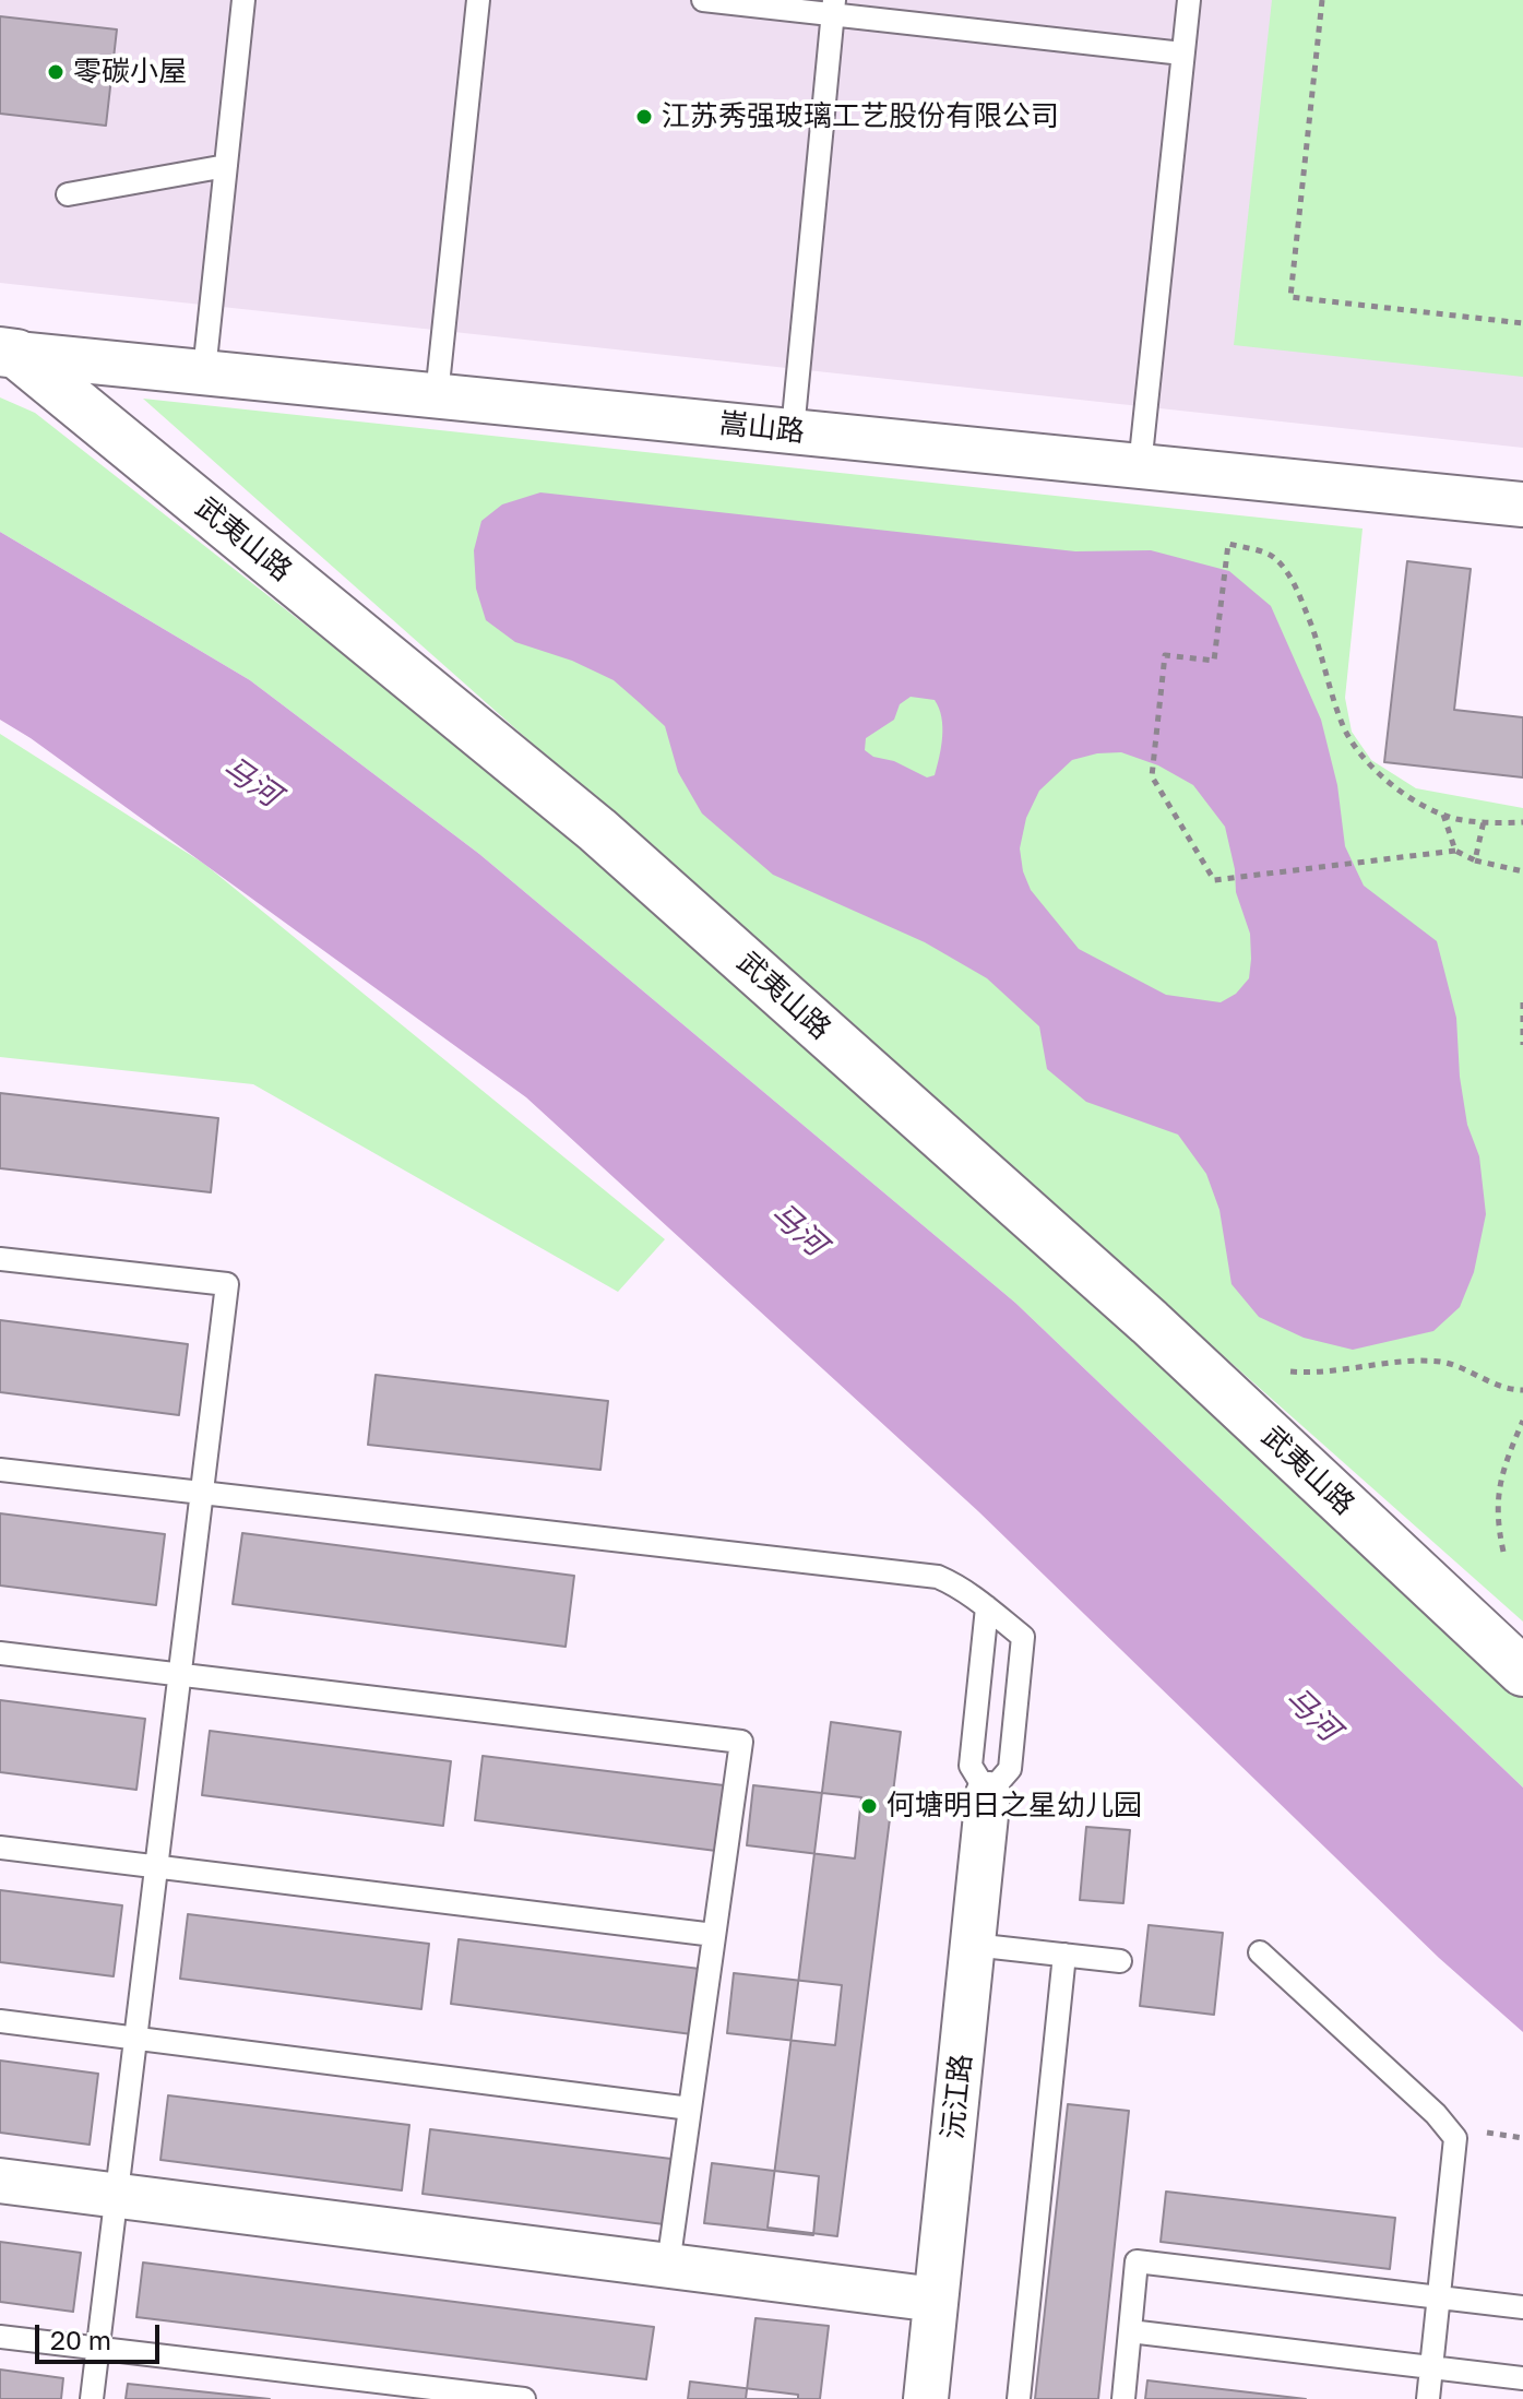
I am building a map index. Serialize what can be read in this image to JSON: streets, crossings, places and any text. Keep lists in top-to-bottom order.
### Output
{
  "streets": {
    "street": ["嵩山路", "武夷山路", "沅江路"]
  },
  "crossings": [
    ["嵩山路", "武夷山路"]
  ],
  "water": ["马河"],
  "places": ["零碳小屋", "江苏秀强玻璃工艺股份有限公司", "何塘明日之星幼儿园"],
  "scale_bar": "20 m"
}
